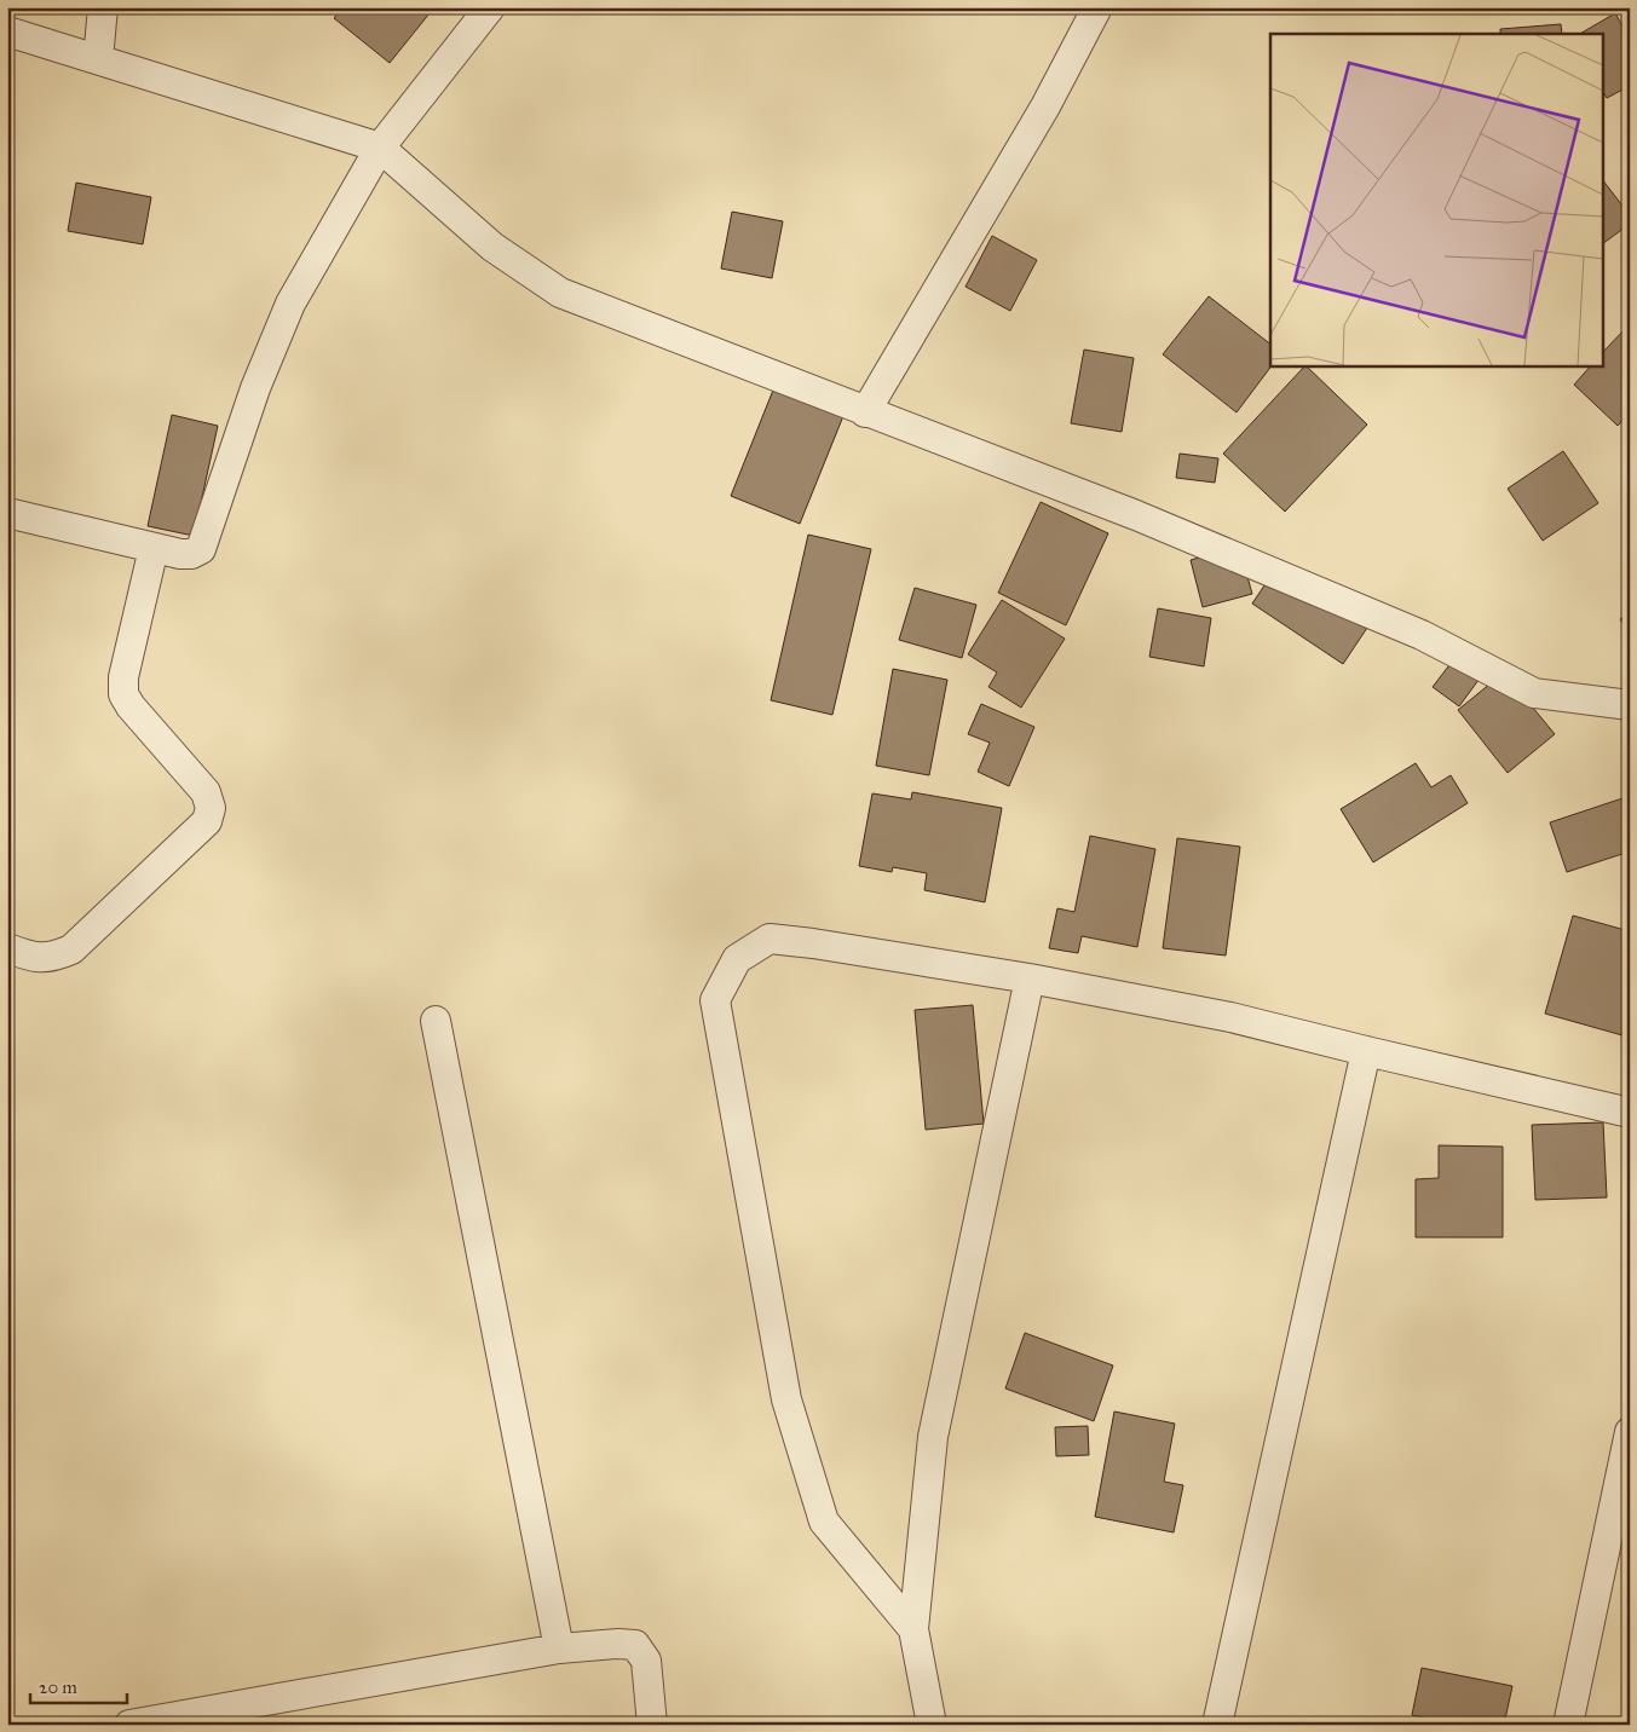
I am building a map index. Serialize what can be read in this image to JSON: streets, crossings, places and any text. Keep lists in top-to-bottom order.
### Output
{
  "scale_bar": "20 m"
}
